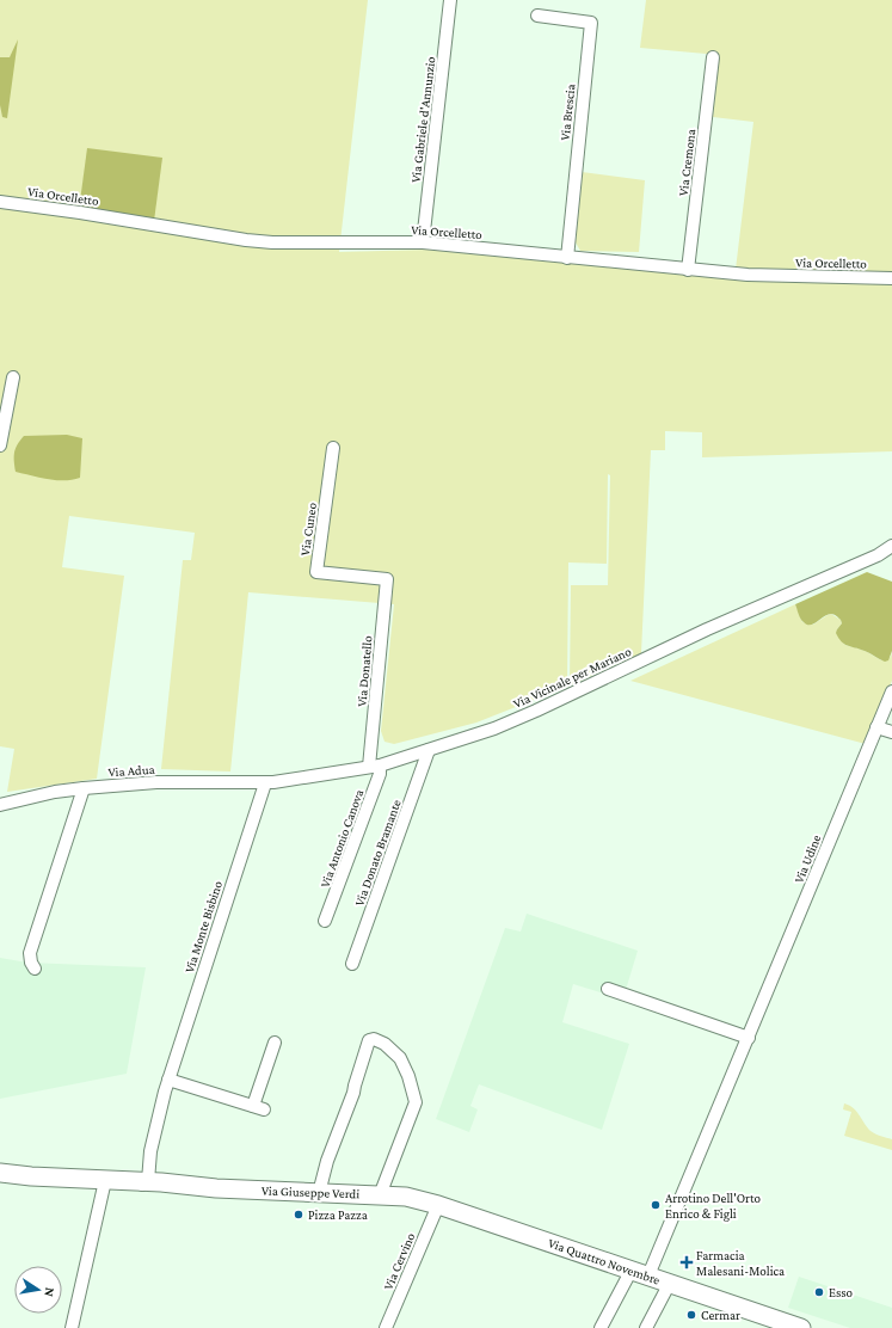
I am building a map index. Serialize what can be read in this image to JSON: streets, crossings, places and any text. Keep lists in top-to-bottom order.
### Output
{
  "streets": {
    "main road": ["Via Giuseppe Verdi", "Via Quattro Novembre"],
    "street": [
      "Via Brescia",
      "Via Gabriele d'Annunzio",
      "Via Cremona",
      "Via Orcelletto",
      "Via Cuneo",
      "Via Donatello",
      "Via Vicinale per Mariano",
      "Via Adua",
      "Via Antonio Canova",
      "Via Donato Bramante",
      "Via Udine",
      "Via Monte Bisbino",
      "Via Cervino"
    ]
  },
  "crossings": [
    ["Via Brescia", "Via Orcelletto"],
    ["Via Gabriele d'Annunzio", "Via Orcelletto"],
    ["Via Cremona", "Via Orcelletto"],
    ["Via Cuneo", "Via Donatello"],
    ["Via Donatello", "Via Vicinale per Mariano"],
    ["Via Donatello", "Via Antonio Canova"],
    ["Via Vicinale per Mariano", "Via Adua"],
    ["Via Vicinale per Mariano", "Via Antonio Canova"],
    ["Via Vicinale per Mariano", "Via Donato Bramante"],
    ["Via Vicinale per Mariano", "Via Monte Bisbino"],
    ["Via Adua", "Via Monte Bisbino"],
    ["Via Udine", "Via Quattro Novembre"],
    ["Via Monte Bisbino", "Via Giuseppe Verdi"],
    ["Via Giuseppe Verdi", "Via Quattro Novembre"],
    ["Via Cervino", "Via Quattro Novembre"]
  ],
  "places": {
    "other": [
      "Arrotino Dell'Orto Enrico & Figli",
      "Pizza Pazza",
      "Esso",
      "Cermar"
    ],
    "health": ["Farmacia Malesani-Molica"]
  },
  "north": "right"
}
